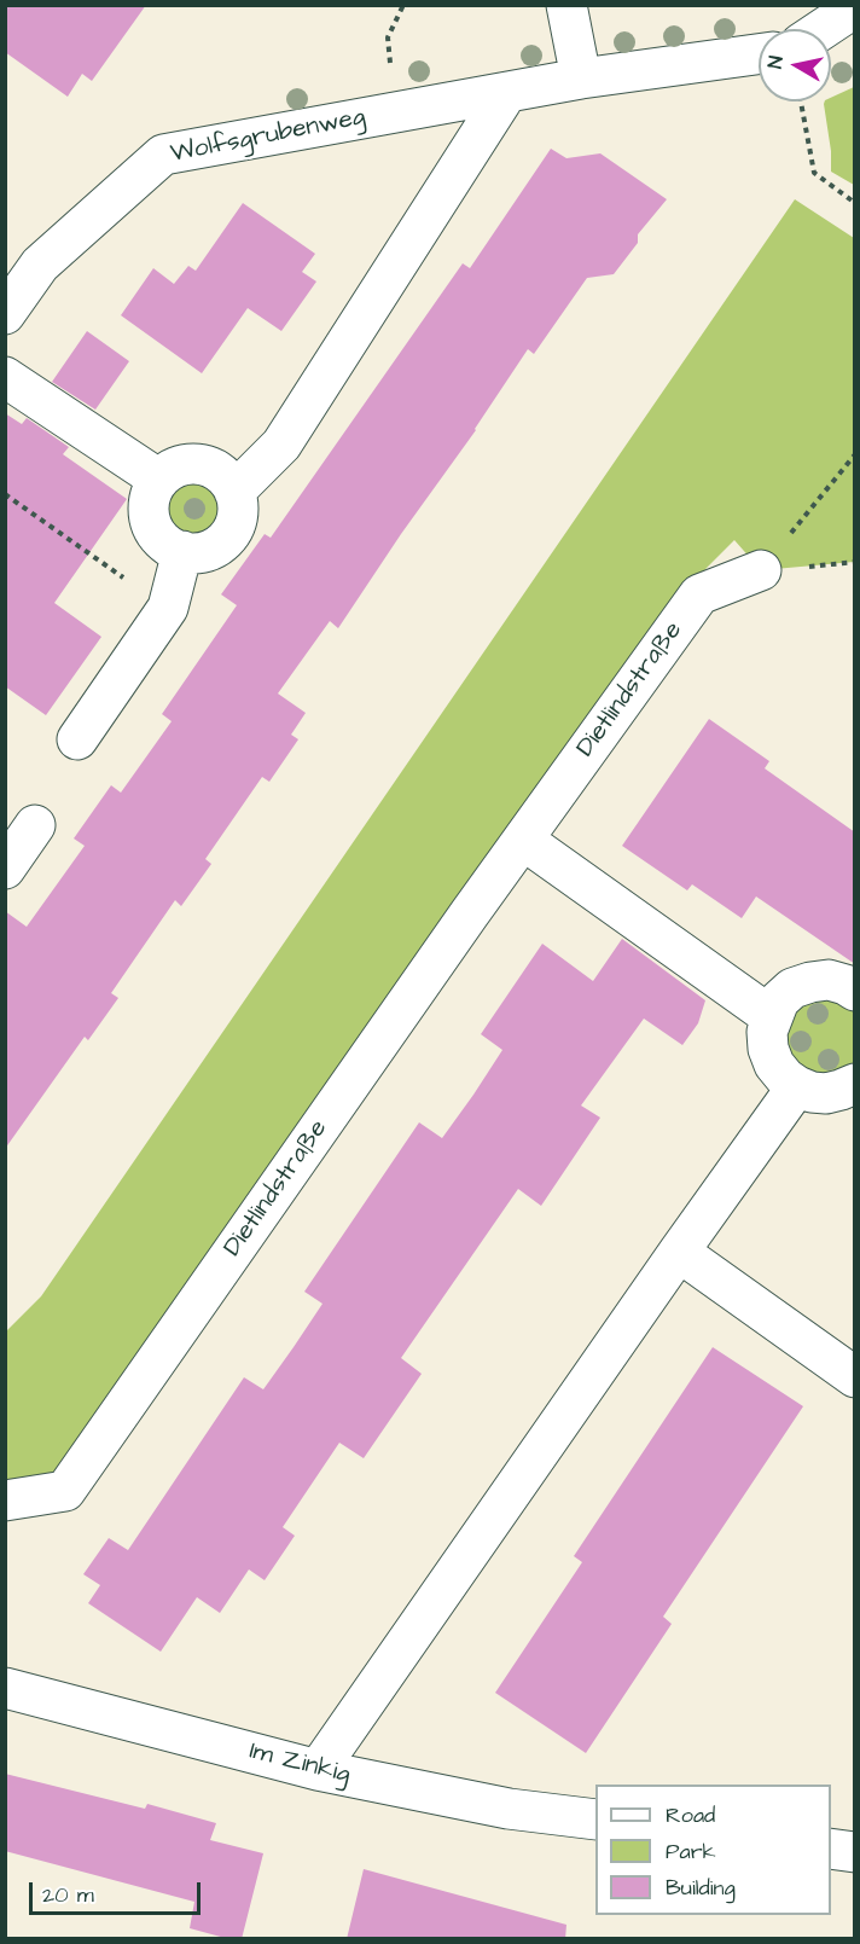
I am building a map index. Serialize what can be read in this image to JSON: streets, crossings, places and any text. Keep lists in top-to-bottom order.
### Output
{
  "streets": {
    "street": ["Wolfsgrubenweg", "Dietlindstraße", "Im Zinkig"]
  },
  "legend": ["Road", "Park", "Building"],
  "scale_bar": "20 m",
  "north": "left"
}
